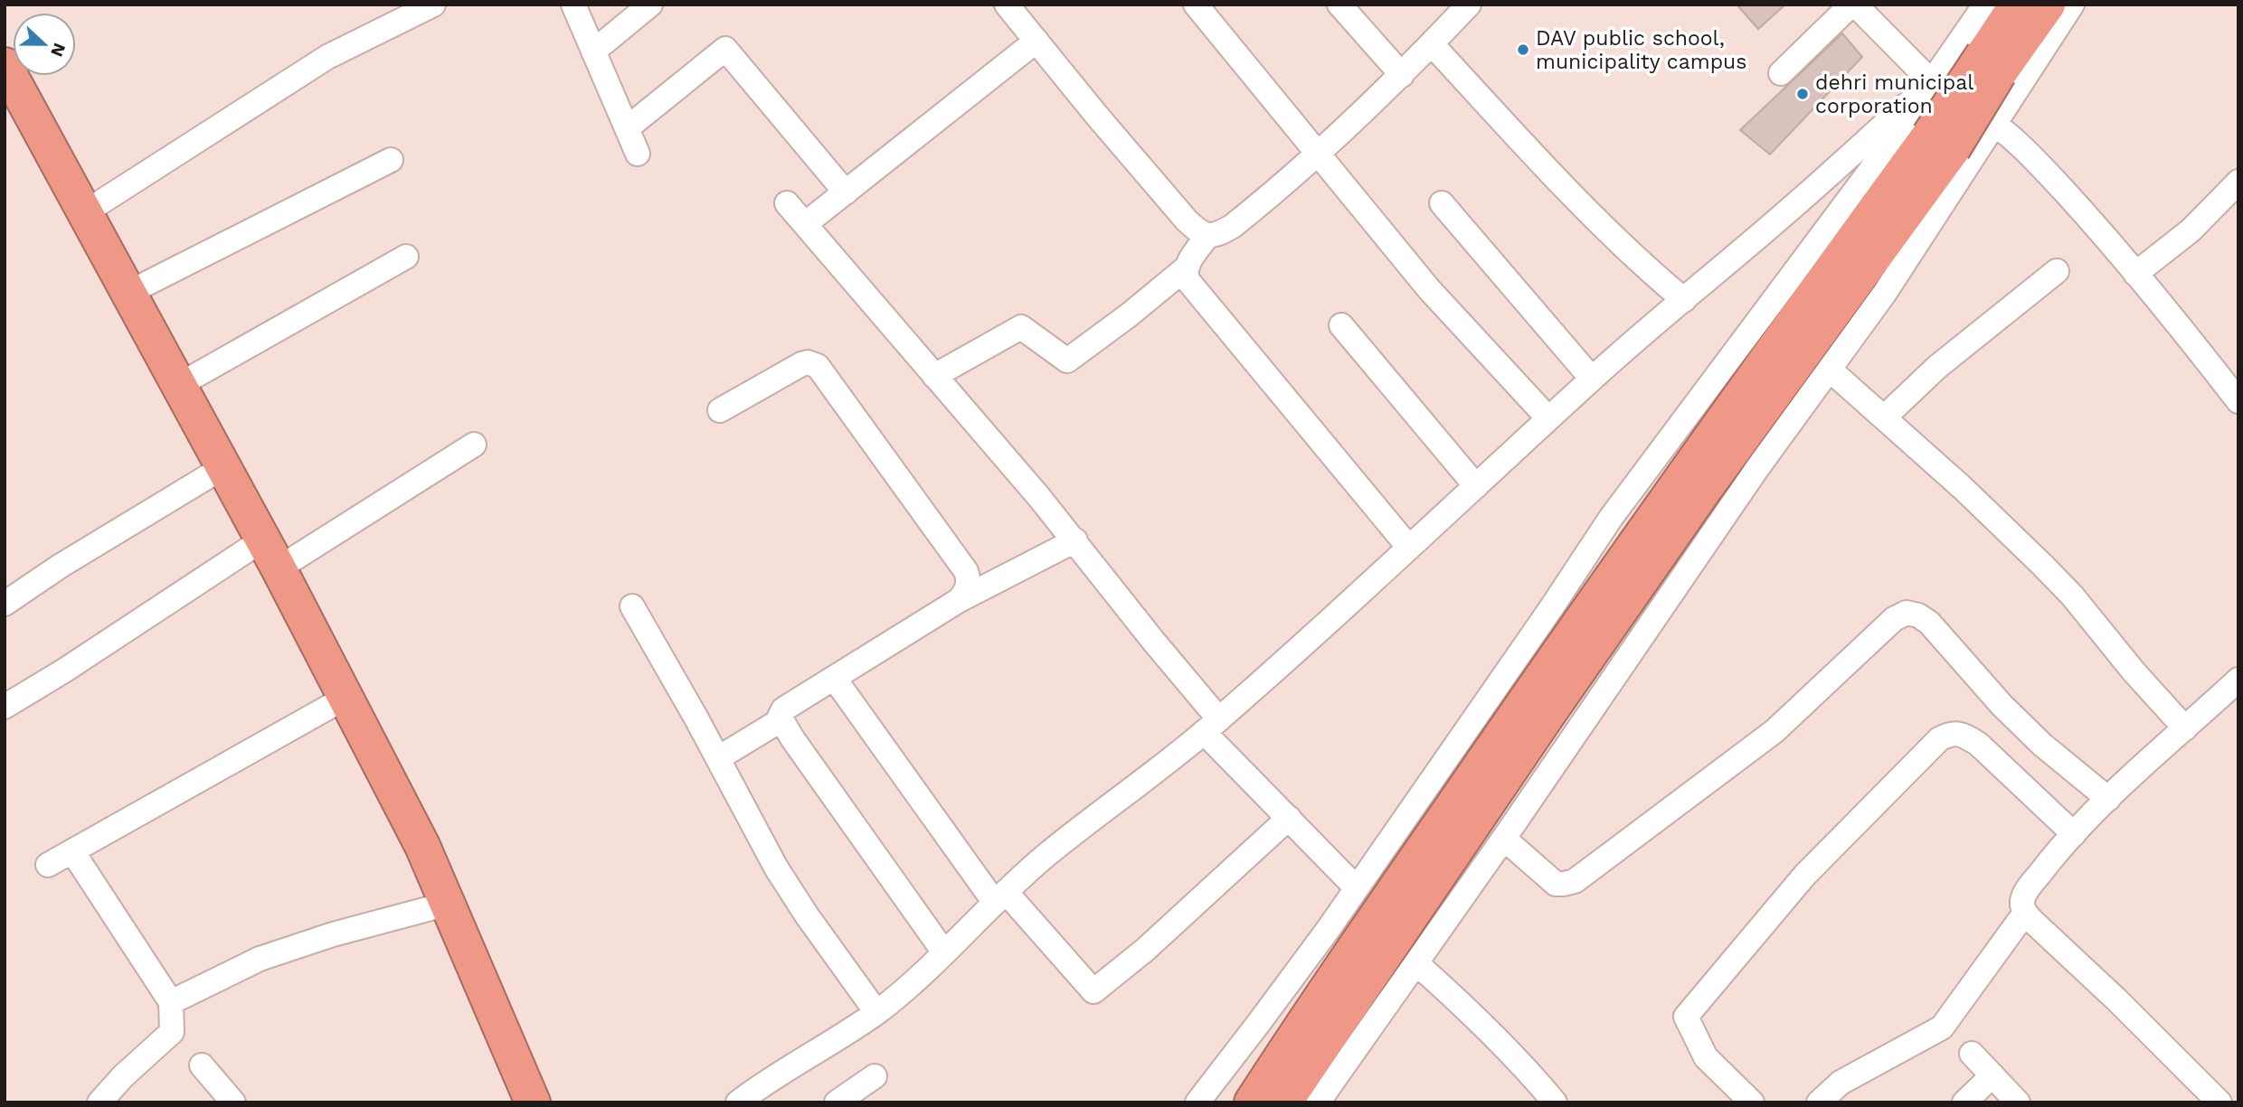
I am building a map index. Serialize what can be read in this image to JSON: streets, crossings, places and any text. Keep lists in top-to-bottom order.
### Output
{
  "places": ["DAV public school, municipality campus", "dehri municipal corporation"],
  "north": "right"
}
